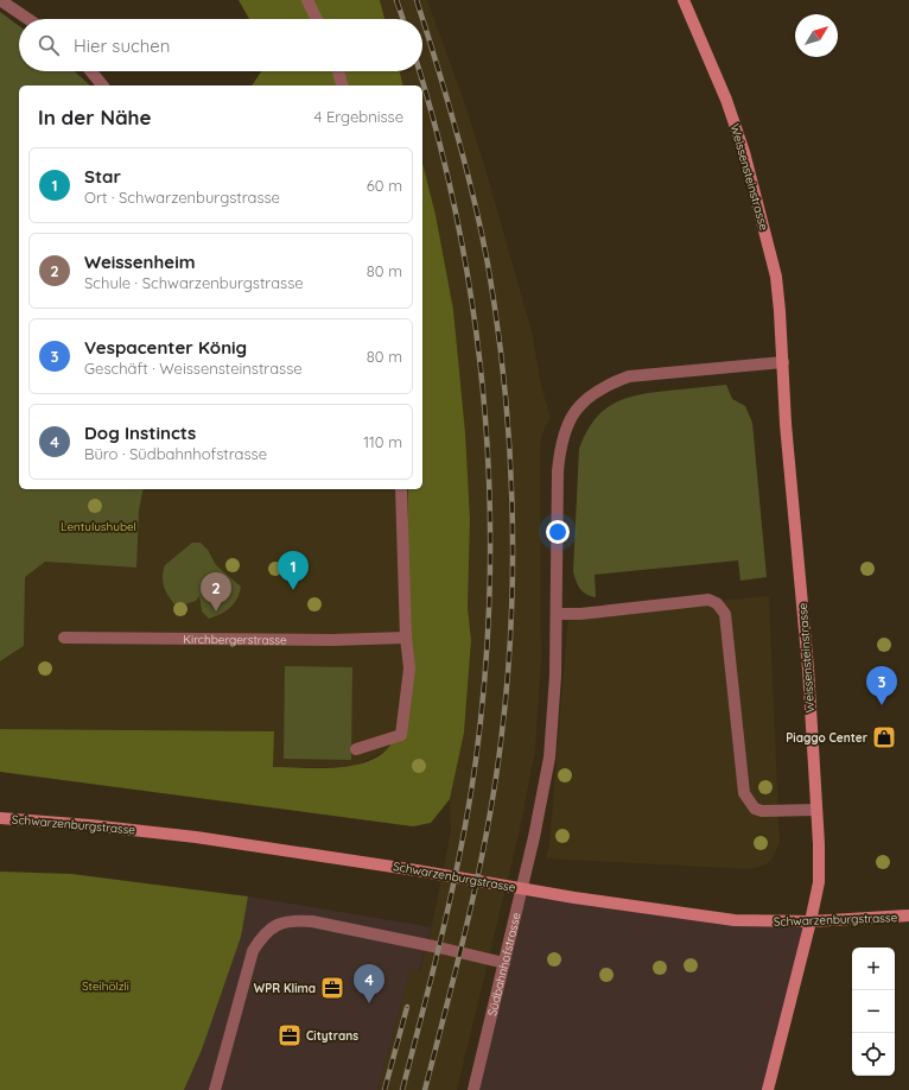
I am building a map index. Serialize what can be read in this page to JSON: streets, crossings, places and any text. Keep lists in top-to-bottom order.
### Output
{
  "streets": {
    "main road": ["Weissensteinstrasse", "Schwarzenburgstrasse"],
    "street": ["Kirchbergerstrasse", "Südbahnhofstrasse"]
  },
  "crossings": [
    ["Weissensteinstrasse", "Schwarzenburgstrasse"]
  ],
  "parks": ["Lentulushubel", "Steihölzli"],
  "places": {
    "shop": ["Piaggo Center"],
    "office": ["WPR Klima", "Citytrans"]
  },
  "north": "top right",
  "page": {
    "search": "Hier suchen",
    "heading": ["In der Nähe", "4 Ergebnisse"],
    "list": [
      {
        "mark": "1",
        "name": "Star",
        "note": "Ort · Schwarzenburgstrasse",
        "value": "60 m"
      },
      {
        "mark": "2",
        "name": "Weissenheim",
        "note": "Schule · Schwarzenburgstrasse",
        "value": "80 m"
      },
      {
        "mark": "3",
        "name": "Vespacenter König",
        "note": "Geschäft · Weissensteinstrasse",
        "value": "80 m"
      },
      {
        "mark": "4",
        "name": "Dog Instincts",
        "note": "Büro · Südbahnhofstrasse",
        "value": "110 m"
      }
    ],
    "pins": [
      "1",
      "2",
      "3",
      "4"
    ],
    "map_buttons": ["+", "−"]
  }
}
